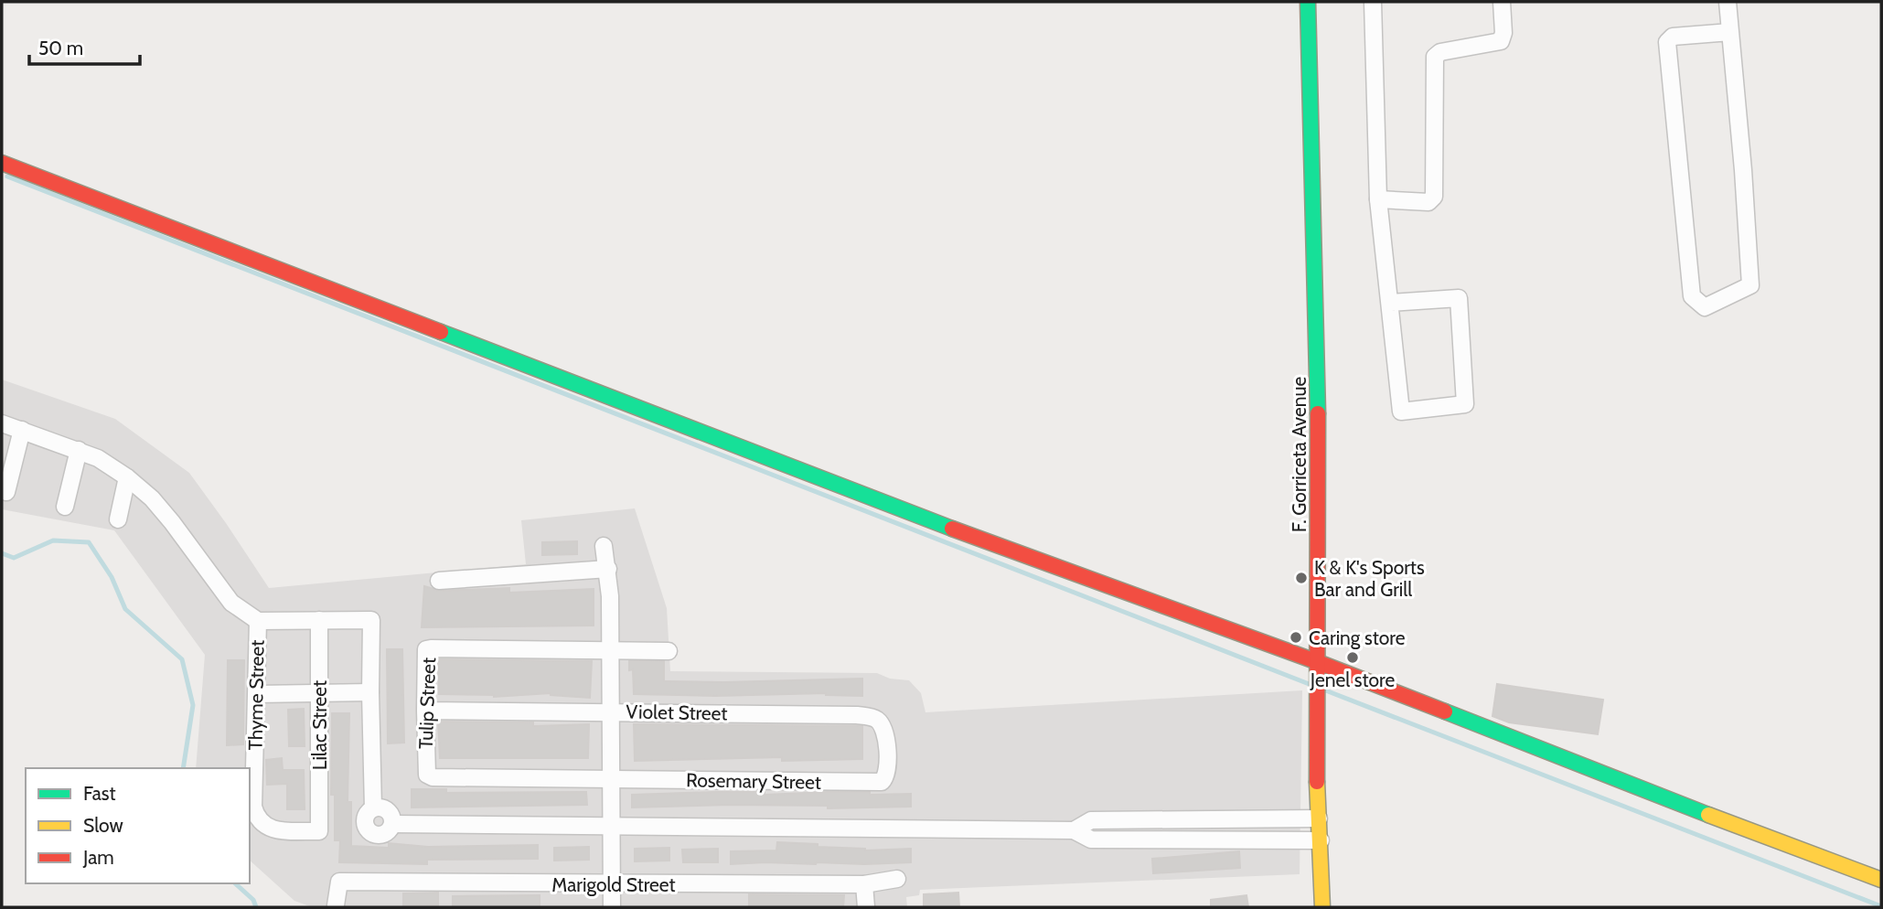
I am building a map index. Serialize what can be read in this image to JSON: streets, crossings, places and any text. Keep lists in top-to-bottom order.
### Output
{
  "streets": {
    "street": [
      "F. Gorriceta Avenue",
      "Thyme Street",
      "Tulip Street",
      "Violet Street",
      "Lilac Street",
      "Rosemary Street",
      "Marigold Street"
    ]
  },
  "crossings": [
    ["Thyme Street", "Lilac Street"],
    ["Tulip Street", "Violet Street"],
    ["Tulip Street", "Rosemary Street"],
    ["Violet Street", "Rosemary Street"]
  ],
  "places": ["K & K's Sports Bar and Grill", "Caring store", "Jenel store"],
  "legend": ["Fast", "Slow", "Jam"],
  "scale_bar": "50 m"
}
